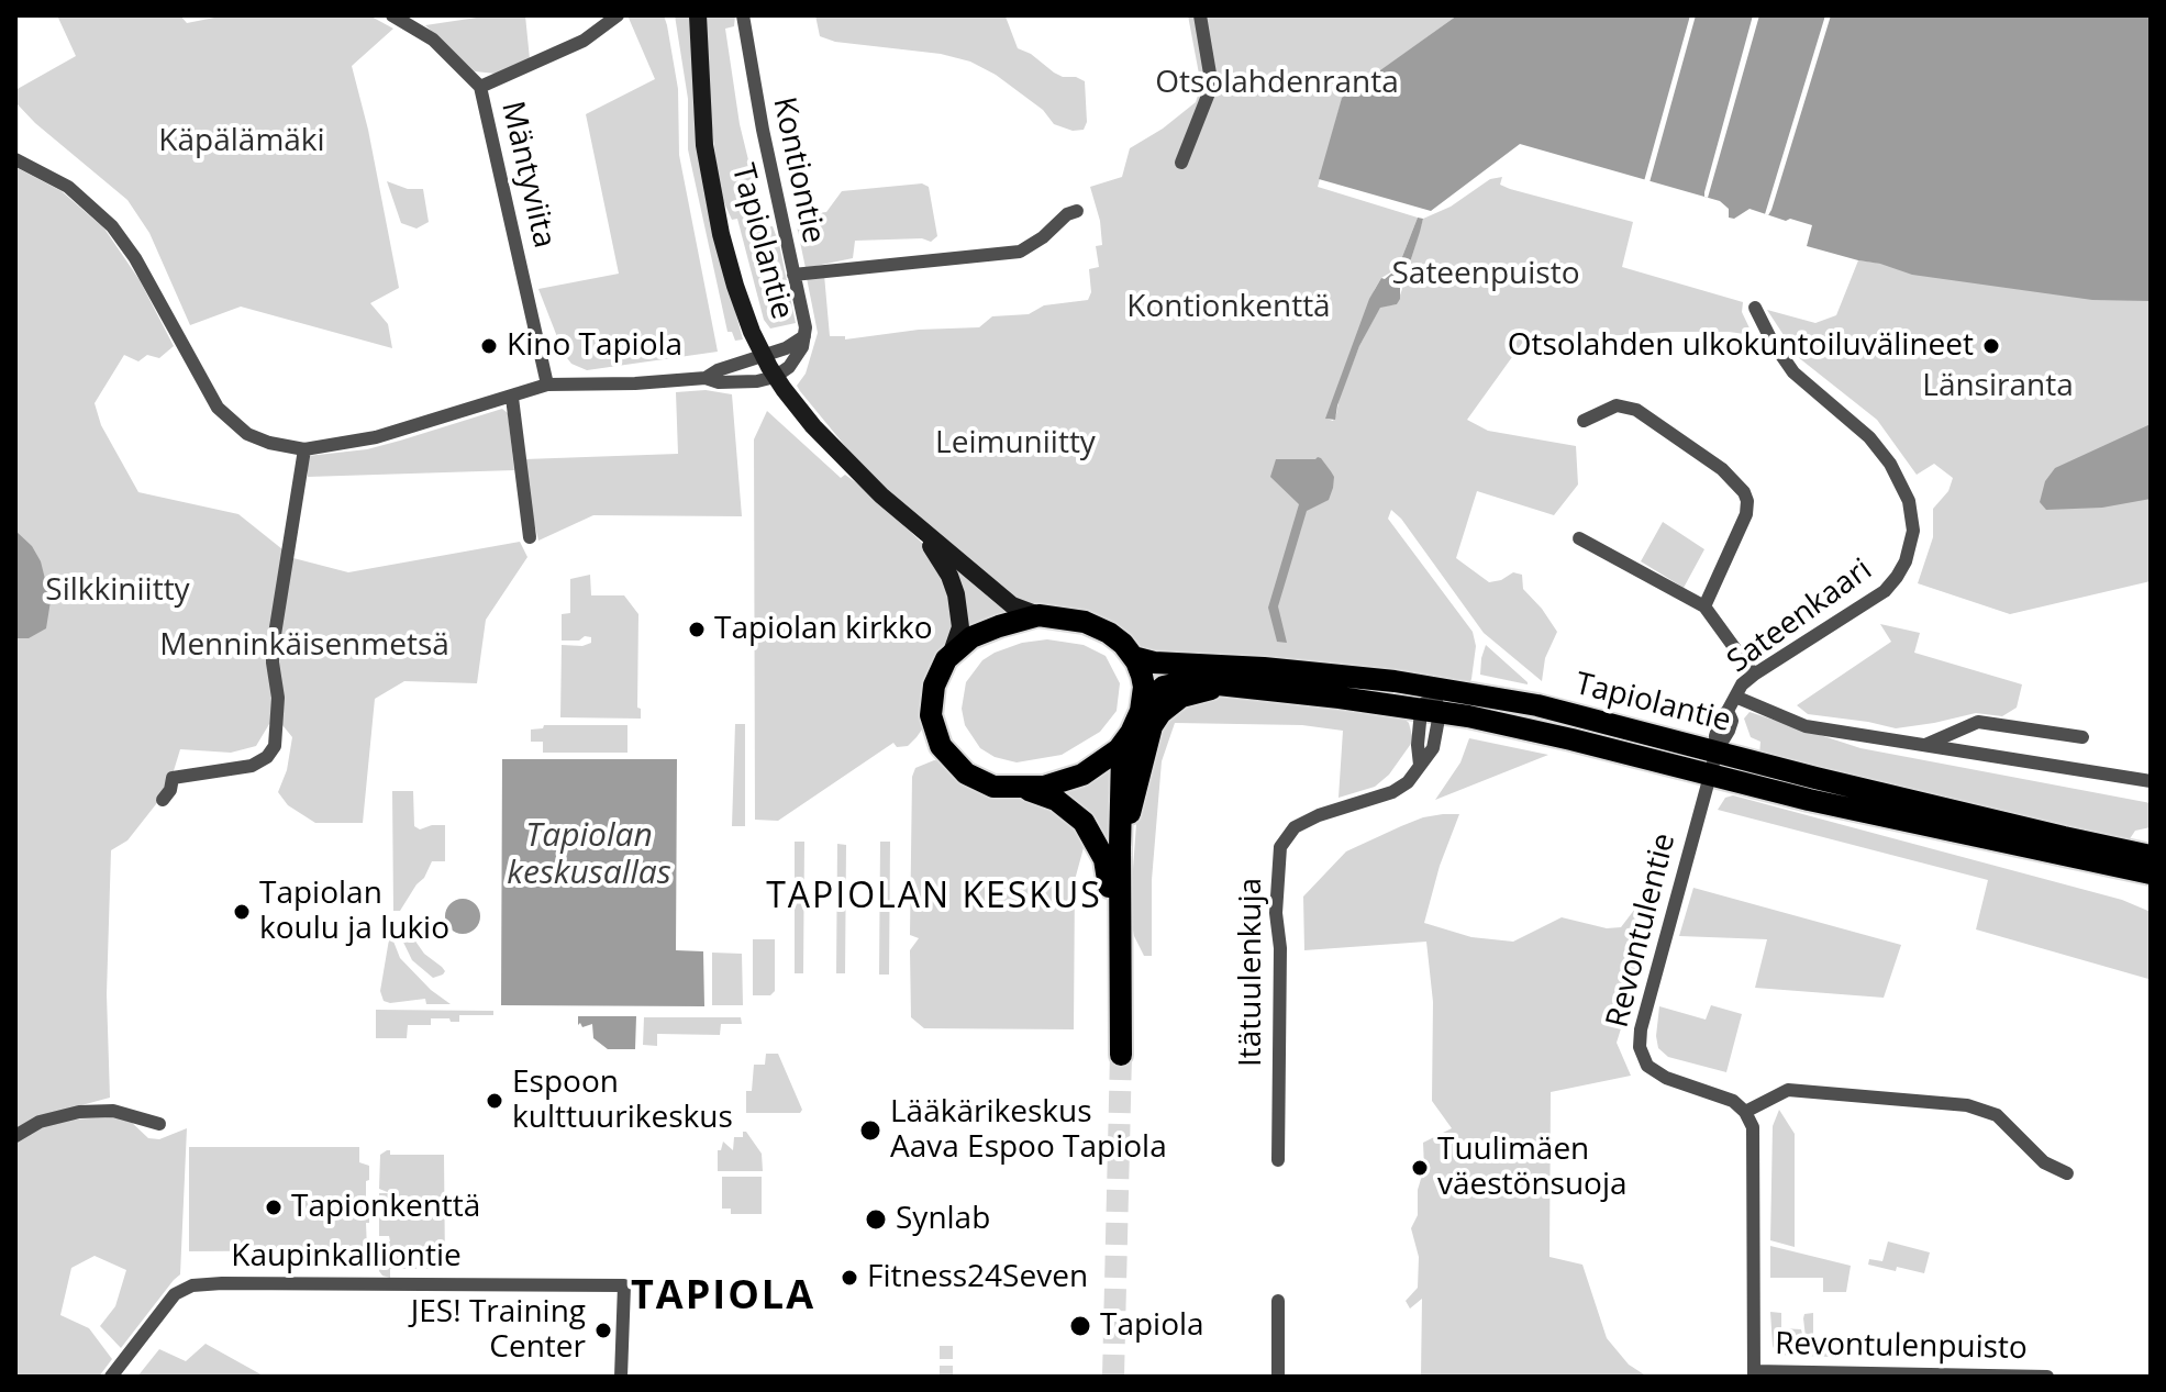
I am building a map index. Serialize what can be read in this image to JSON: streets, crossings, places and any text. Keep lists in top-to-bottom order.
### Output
{
  "streets": {
    "main road": ["Tapiolantie"],
    "street": [
      "Kontiontie",
      "Mäntyviita",
      "Sateenkaari",
      "Revontulentie",
      "Itätuulenkuja",
      "Kaupinkalliontie",
      "Revontulenpuisto"
    ]
  },
  "crossings": [
    ["Tapiolantie", "Sateenkaari"],
    ["Tapiolantie", "Revontulentie"],
    ["Tapiolantie", "Itätuulenkuja"],
    ["Sateenkaari", "Revontulentie"]
  ],
  "districts": ["TAPIOLAN KESKUS", "TAPIOLA"],
  "water": ["Tapiolan keskusallas"],
  "parks": [
    "Otsolahdenranta",
    "Käpälämäki",
    "Sateenpuisto",
    "Kontionkenttä",
    "Länsiranta",
    "Leimuniitty",
    "Silkkiniitty",
    "Menninkäisenmetsä"
  ],
  "places": [
    "Kino Tapiola",
    "Otsolahden ulkokuntoiluvälineet",
    "Tapiolan kirkko",
    "Tapiolan koulu ja lukio",
    "Espoon kulttuurikeskus",
    "Lääkärikeskus Aava Espoo Tapiola",
    "Tuulimäen väestönsuoja",
    "Tapionkenttä",
    "Synlab",
    "Fitness24Seven",
    "Tapiola",
    "JES! Training Center"
  ]
}
